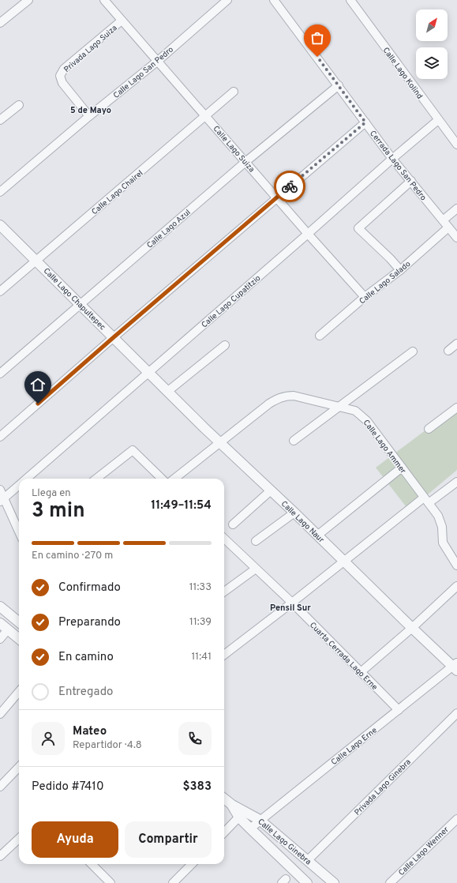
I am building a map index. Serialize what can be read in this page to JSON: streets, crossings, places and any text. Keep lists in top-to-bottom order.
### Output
{
  "streets": {
    "street": [
      "Privada Lago Suiza",
      "Calle Lago San Pedro",
      "Calle Lago Kolind",
      "Calle Lago Suiza",
      "Cerrada Lago San Pedro",
      "Calle Lago Chairel",
      "Calle Lago Azul",
      "Calle Lago Salado",
      "Calle Lago Chapultepec",
      "Calle Lago Cupatitzio",
      "Calle Lago Ammer",
      "Calle Lago Naur",
      "Cuarta Cerrada Lago Erne",
      "Calle Lago Erne",
      "Privada Lago Ginebra",
      "Calle Lago Ginebra",
      "Calle Lago Wenner"
    ]
  },
  "crossings": [
    ["Privada Lago Suiza", "Calle Lago San Pedro"],
    ["Privada Lago Suiza", "Calle Lago Suiza"],
    ["Calle Lago San Pedro", "Calle Lago Suiza"],
    ["Calle Lago Kolind", "Calle Lago Cupatitzio"],
    ["Calle Lago Suiza", "Calle Lago Chairel"],
    ["Calle Lago Suiza", "Calle Lago Azul"],
    ["Calle Lago Suiza", "Calle Lago Salado"],
    ["Calle Lago Suiza", "Calle Lago Cupatitzio"],
    ["Cerrada Lago San Pedro", "Calle Lago Azul"],
    ["Cerrada Lago San Pedro", "Calle Lago Salado"],
    ["Cerrada Lago San Pedro", "Calle Lago Cupatitzio"],
    ["Calle Lago Chairel", "Calle Lago Chapultepec"],
    ["Calle Lago Azul", "Calle Lago Chapultepec"],
    ["Calle Lago Chapultepec", "Calle Lago Cupatitzio"],
    ["Calle Lago Chapultepec", "Calle Lago Naur"],
    ["Calle Lago Cupatitzio", "Calle Lago Naur"],
    ["Calle Lago Ammer", "Calle Lago Naur"],
    ["Calle Lago Naur", "Calle Lago Erne"],
    ["Cuarta Cerrada Lago Erne", "Calle Lago Erne"],
    ["Calle Lago Erne", "Calle Lago Ginebra"],
    ["Privada Lago Ginebra", "Calle Lago Ginebra"]
  ],
  "districts": ["5 de Mayo", "Pensil Sur"],
  "north": "top right",
  "page": {
    "heading": ["3 min", "Llega en", "11:49–11:54"],
    "panel": [
      "Mateo",
      "Repartidor · 4.8",
      "Pedido #7410",
      "$383"
    ],
    "bar": "En camino · 270 m",
    "list": [
      ["Confirmado", "11:33"],
      ["Preparando", "11:39"],
      ["En camino", "11:41"],
      "Entregado"
    ],
    "buttons": ["Ayuda", "Compartir"]
  }
}
